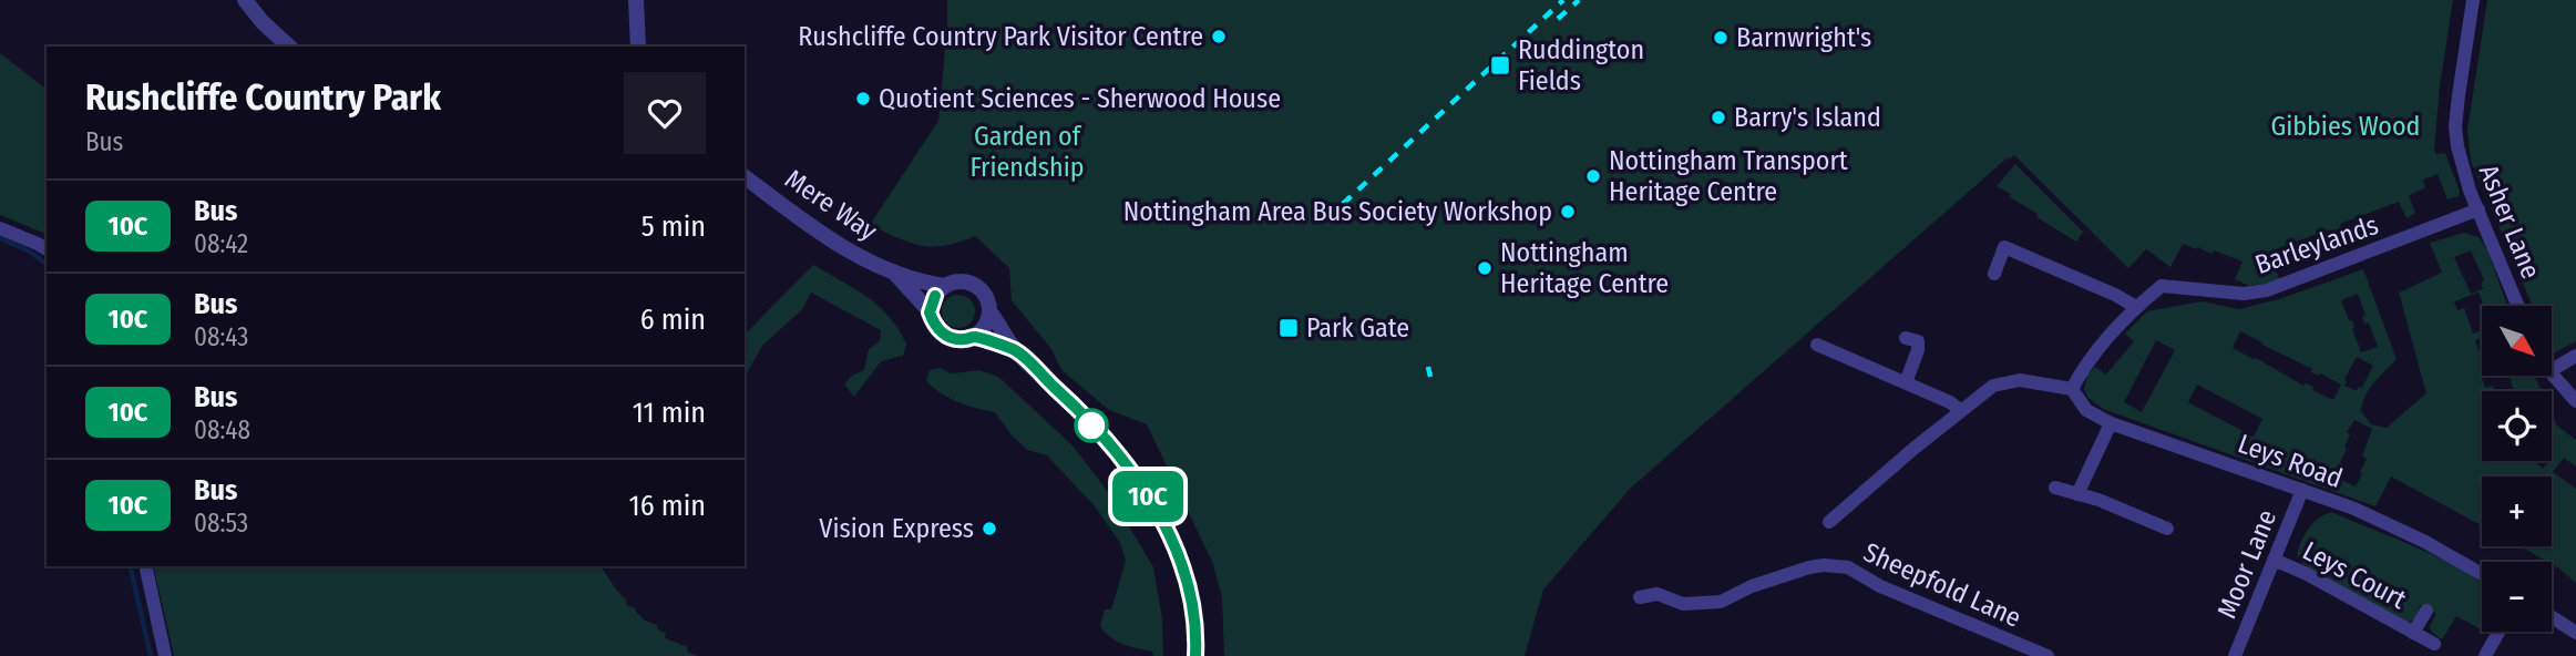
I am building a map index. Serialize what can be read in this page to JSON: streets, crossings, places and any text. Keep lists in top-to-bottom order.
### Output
{
  "streets": {
    "street": [
      "Mere Way",
      "Asher Lane",
      "Barleylands",
      "Leys Road",
      "Moor Lane",
      "Leys Court",
      "Sheepfold Lane"
    ]
  },
  "crossings": [
    ["Asher Lane", "Barleylands"],
    ["Barleylands", "Leys Road"],
    ["Leys Road", "Moor Lane"],
    ["Moor Lane", "Leys Court"]
  ],
  "parks": ["Gibbies Wood", "Garden of Friendship"],
  "places": {
    "other": [
      "Rushcliffe Country Park Visitor Centre",
      "Barnwright's",
      "Quotient Sciences - Sherwood House",
      "Barry's Island",
      "Nottingham Transport Heritage Centre",
      "Nottingham Area Bus Society Workshop",
      "Nottingham Heritage Centre",
      "Vision Express"
    ],
    "transit": ["Ruddington Fields", "Park Gate"]
  },
  "lines": ["bus line 10C"],
  "north": "bottom right",
  "page": {
    "on_map": "10C",
    "heading": ["Rushcliffe Country Park", "Bus"],
    "list": [
      {
        "mark": "10C",
        "name": "Bus",
        "note": "08:42",
        "value": "5 min"
      },
      {
        "mark": "10C",
        "name": "Bus",
        "note": "08:43",
        "value": "6 min"
      },
      {
        "mark": "10C",
        "name": "Bus",
        "note": "08:48",
        "value": "11 min"
      },
      {
        "mark": "10C",
        "name": "Bus",
        "note": "08:53",
        "value": "16 min"
      }
    ],
    "map_buttons": ["+", "−"]
  }
}
